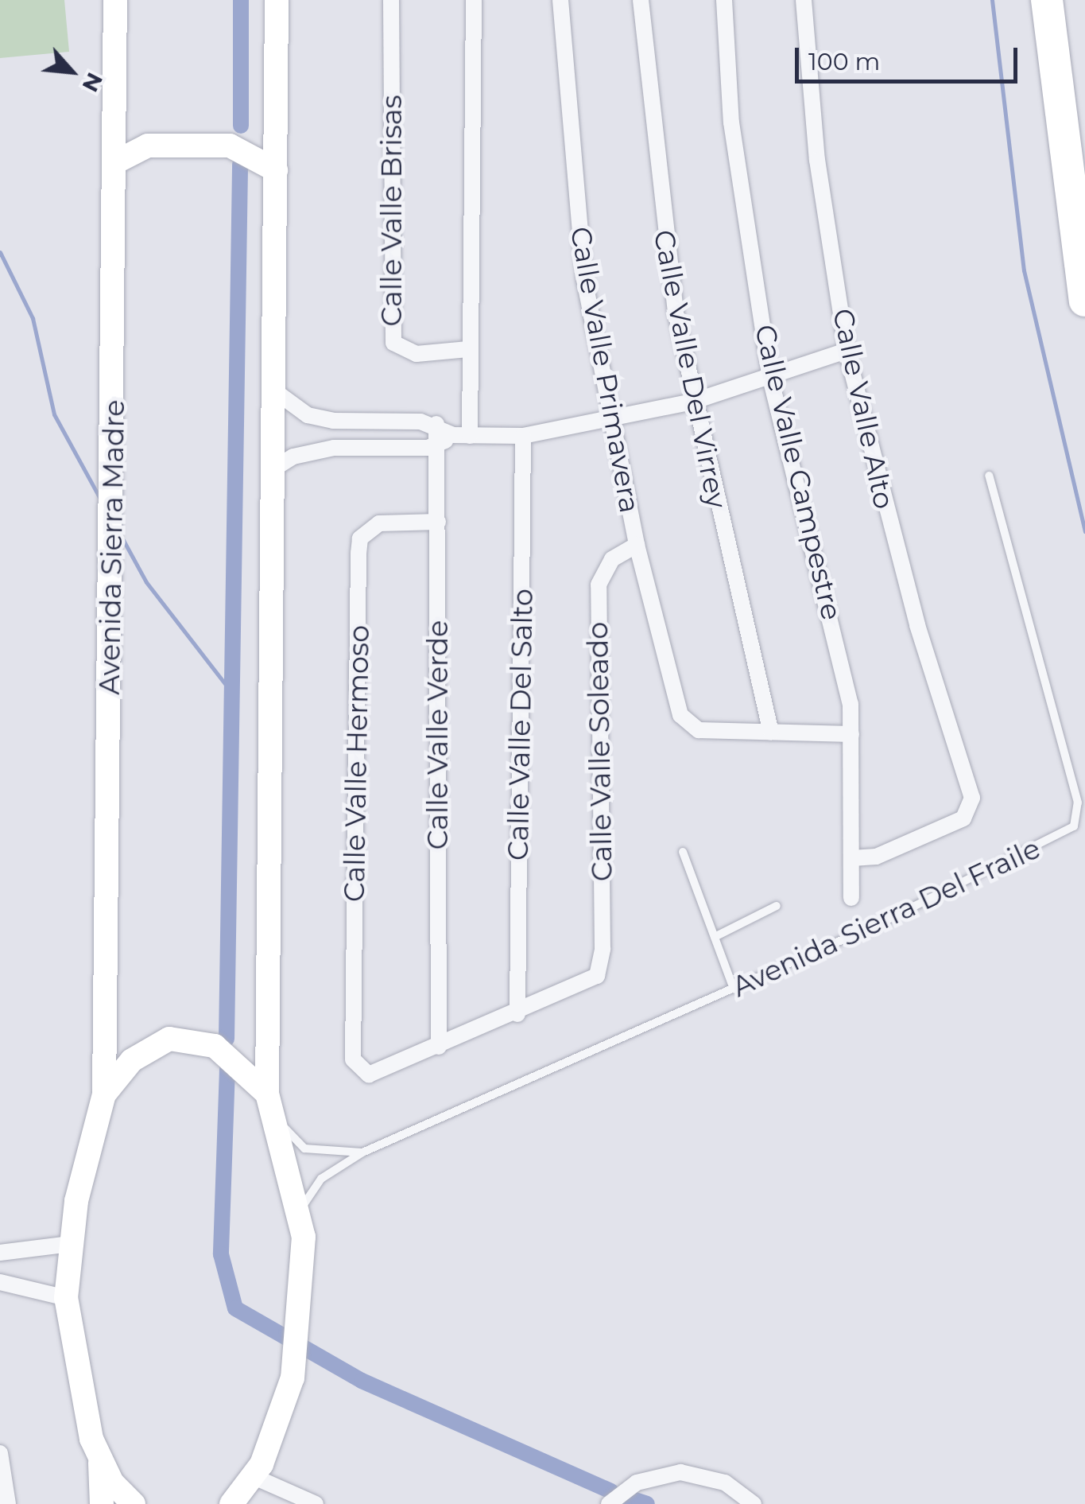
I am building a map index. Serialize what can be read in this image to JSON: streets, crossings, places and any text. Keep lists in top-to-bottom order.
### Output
{
  "streets": {
    "street": [
      "Calle Valle Brisas",
      "Calle Valle Del Virrey",
      "Calle Valle Primavera",
      "Calle Valle Alto",
      "Calle Valle Campestre",
      "Avenida Sierra Madre",
      "Calle Valle Del Salto",
      "Calle Valle Verde",
      "Calle Valle Soleado",
      "Calle Valle Hermoso"
    ],
    "lane": ["Avenida Sierra Del Fraile"]
  },
  "crossings": [
    ["Calle Valle Del Virrey", "Calle Valle Primavera"],
    ["Calle Valle Primavera", "Calle Valle Soleado"],
    ["Calle Valle Alto", "Calle Valle Campestre"],
    ["Calle Valle Del Salto", "Calle Valle Soleado"],
    ["Calle Valle Verde", "Calle Valle Hermoso"]
  ],
  "scale_bar": "100 m",
  "north": "bottom right"
}
